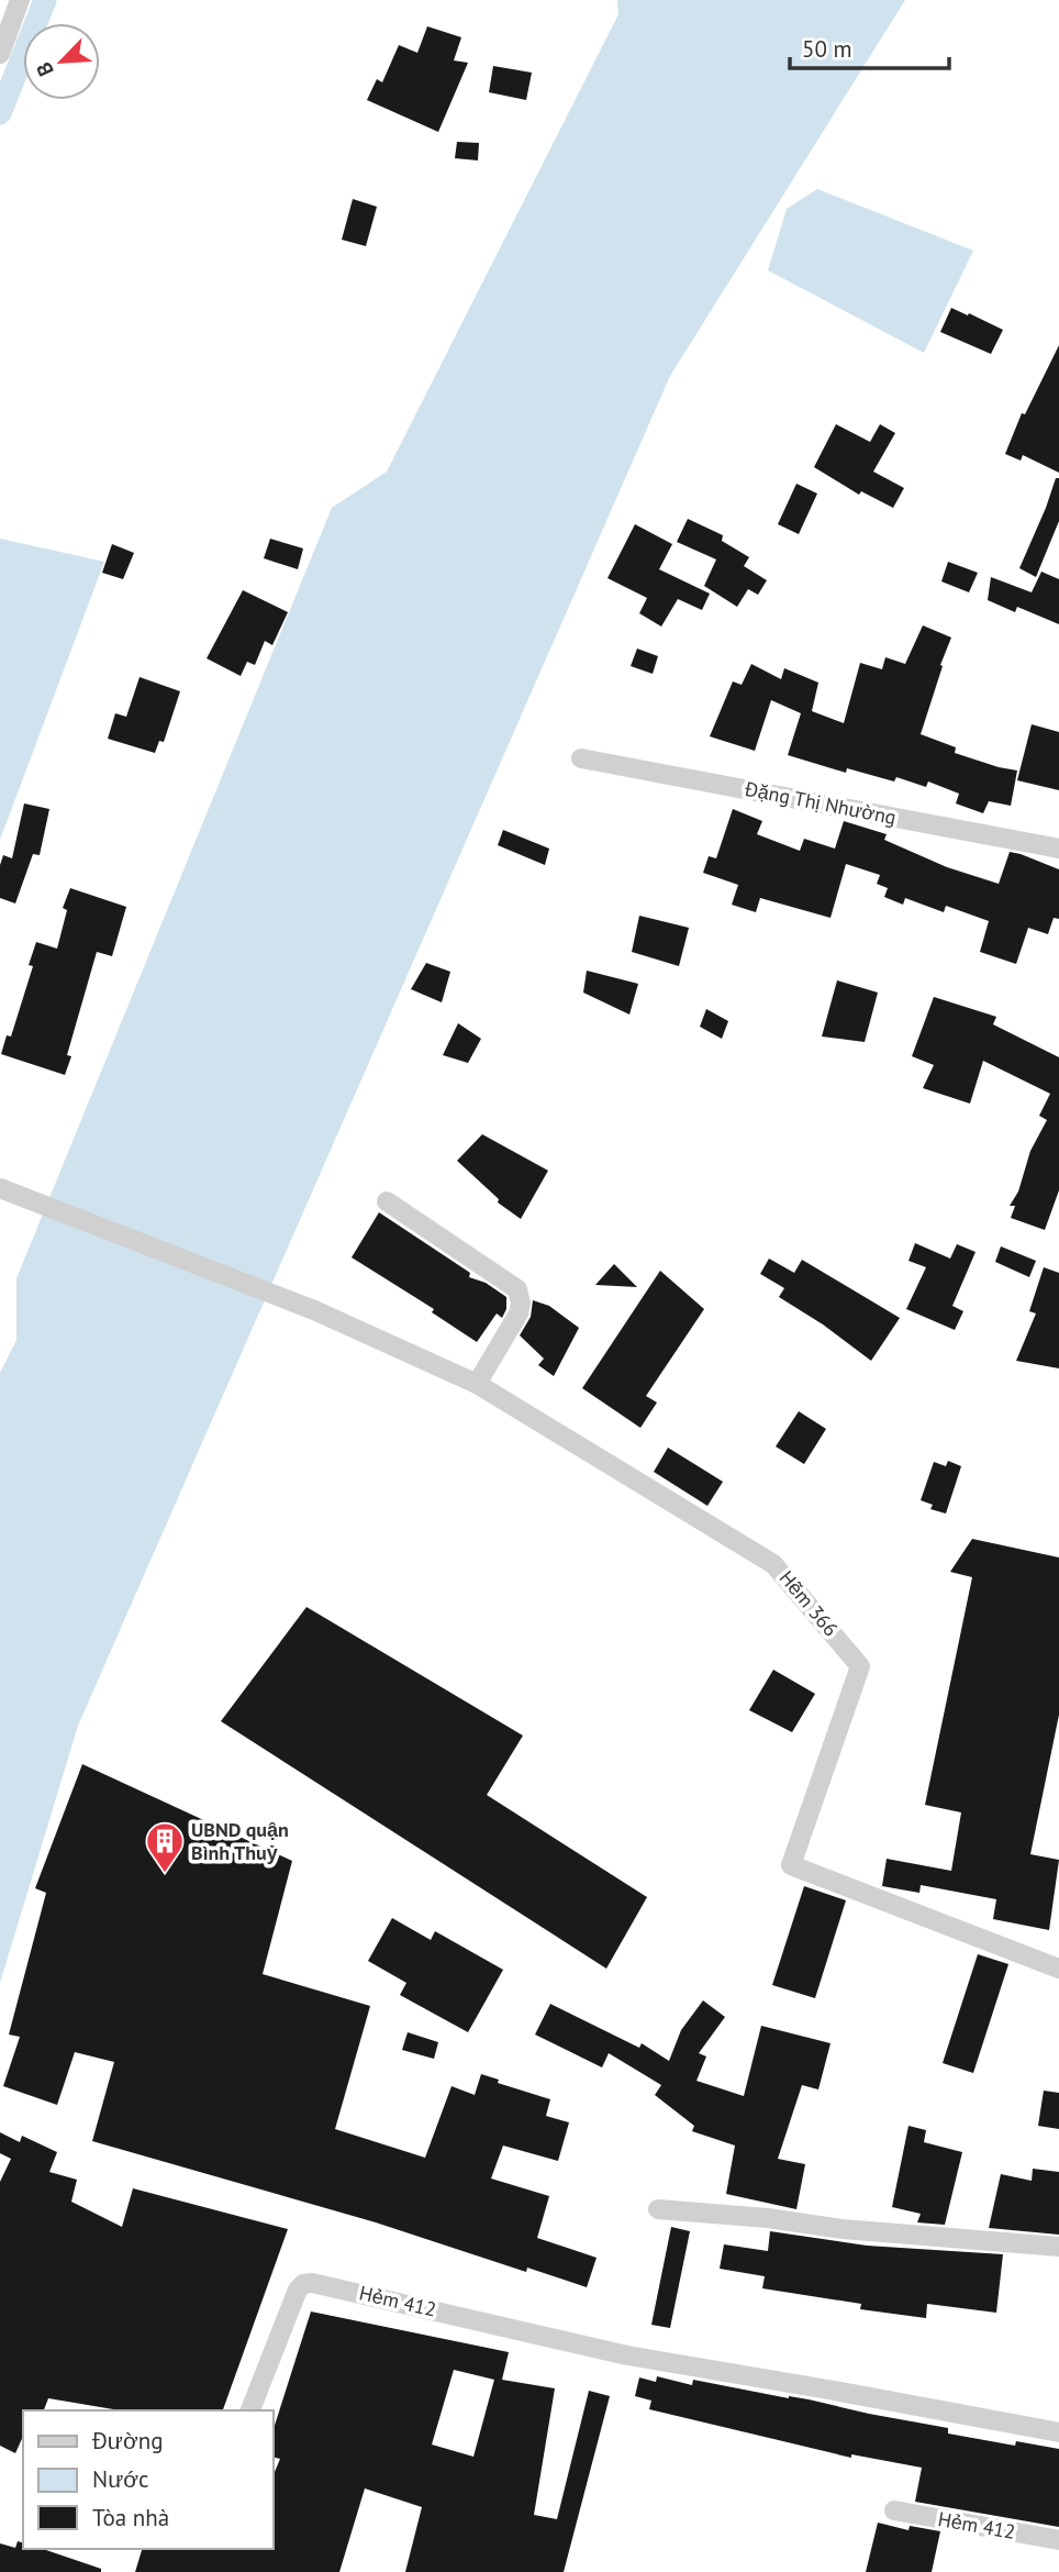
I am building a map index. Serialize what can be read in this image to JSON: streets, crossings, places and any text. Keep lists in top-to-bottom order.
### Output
{
  "streets": {
    "street": ["Đặng Thị Nhường", "Hẽm 366", "Hẻm 412"]
  },
  "places": {
    "building": ["UBND quận Bình Thuỷ"]
  },
  "legend": ["Đường", "Nước", "Tòa nhà"],
  "scale_bar": "50 m",
  "north": "bottom left"
}
